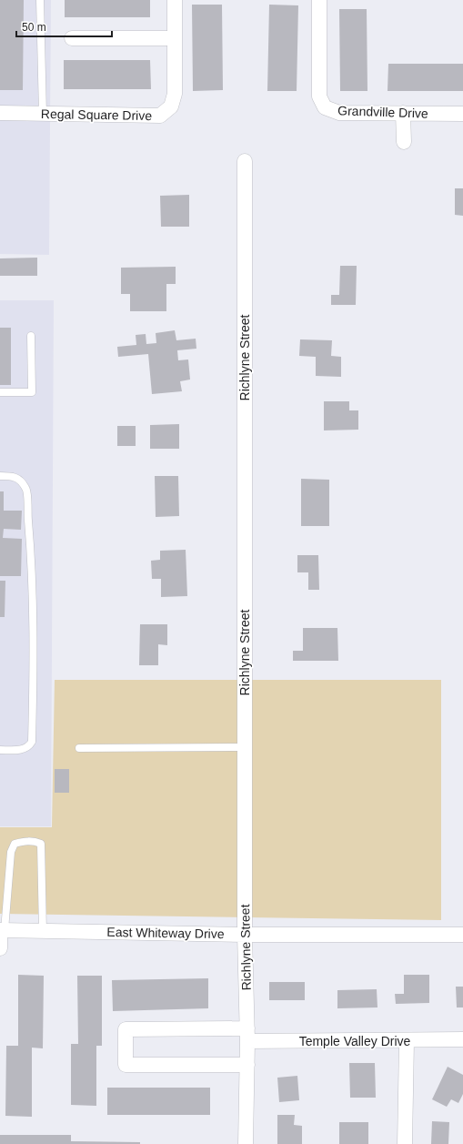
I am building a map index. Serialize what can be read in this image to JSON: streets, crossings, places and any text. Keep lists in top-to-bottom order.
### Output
{
  "streets": {
    "street": [
      "Grandville Drive",
      "Regal Square Drive",
      "Richlyne Street",
      "East Whiteway Drive",
      "Temple Valley Drive"
    ]
  },
  "crossings": [
    ["Richlyne Street", "East Whiteway Drive"],
    ["Richlyne Street", "Temple Valley Drive"]
  ],
  "scale_bar": "50 m"
}
